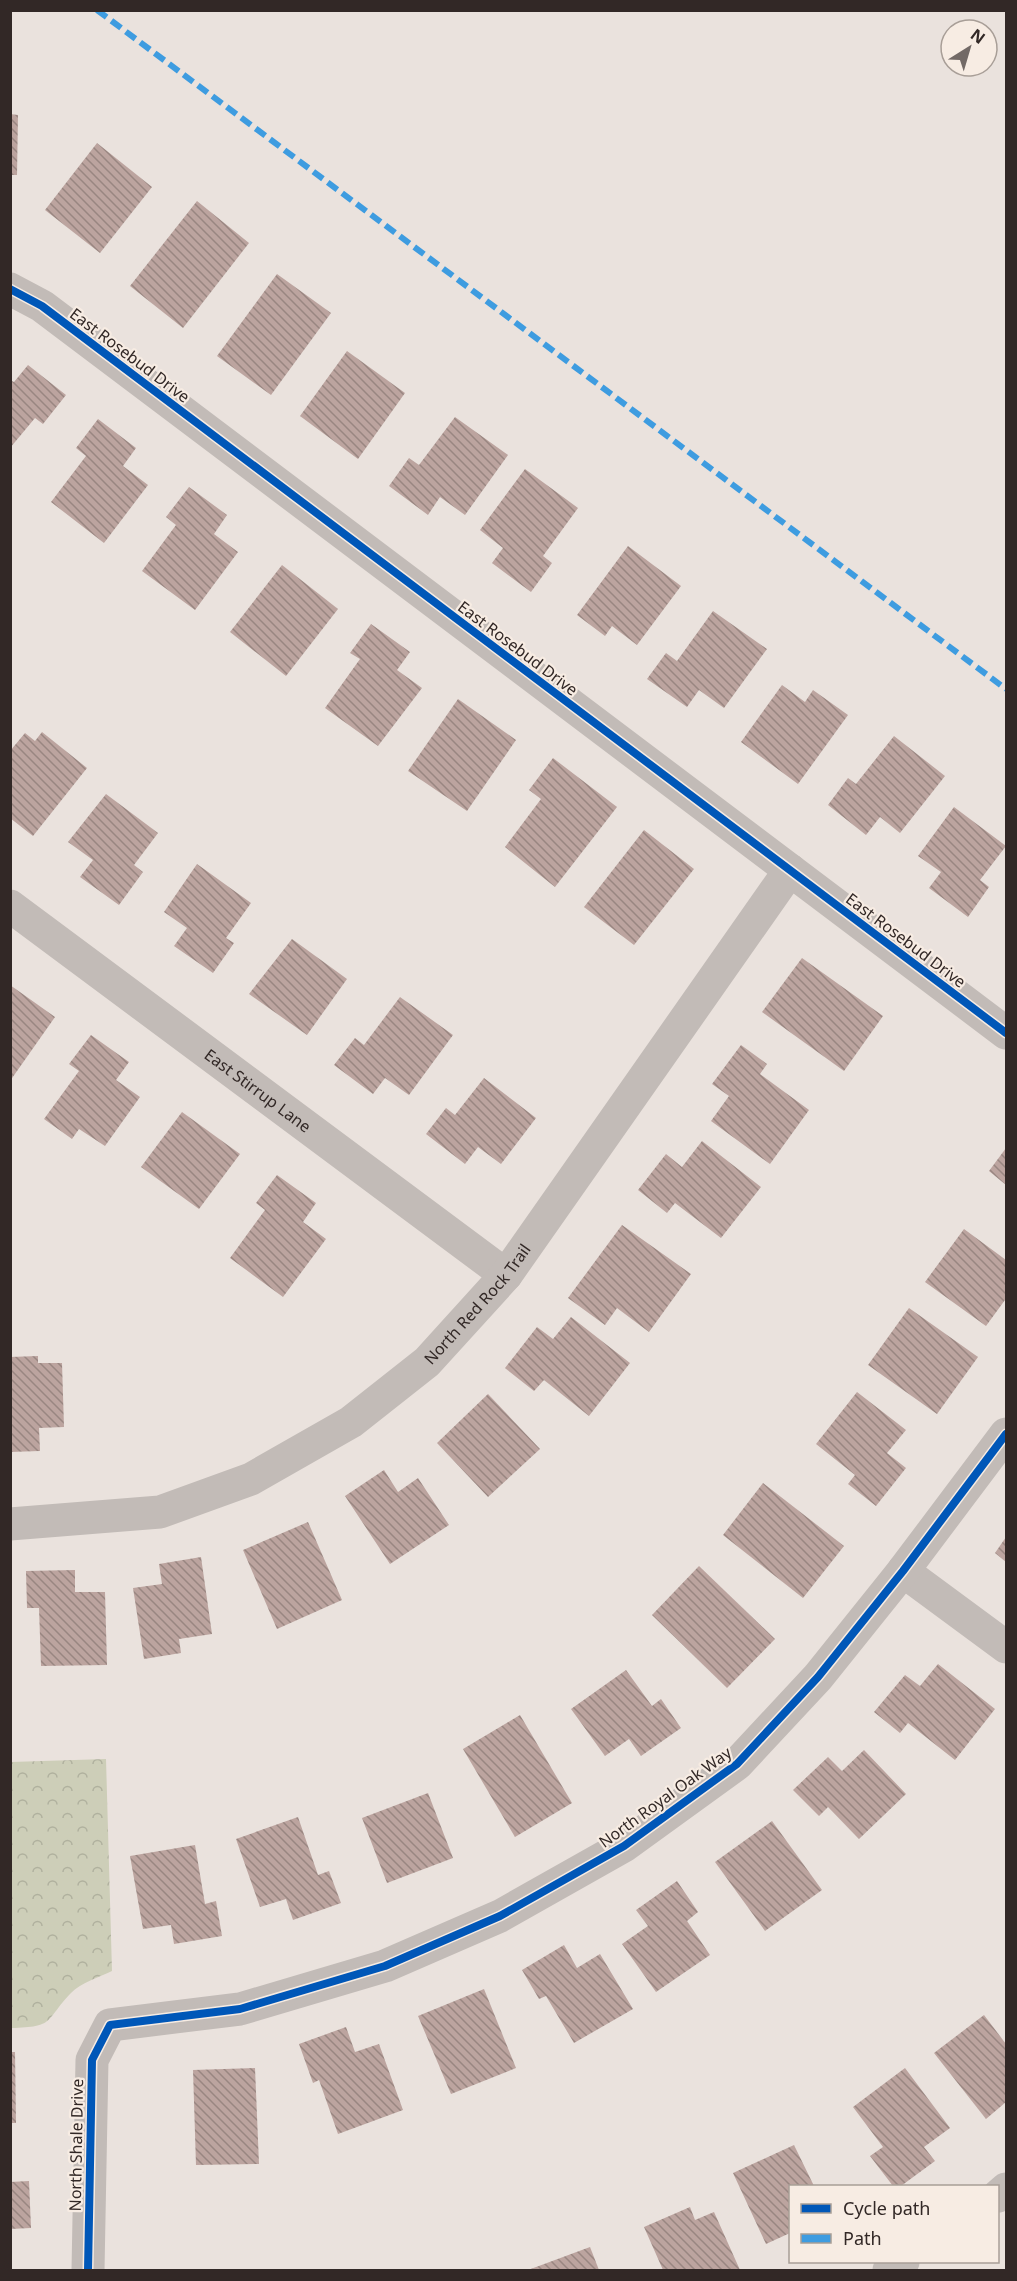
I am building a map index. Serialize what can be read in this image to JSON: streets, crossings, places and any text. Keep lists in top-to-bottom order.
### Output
{
  "streets": {
    "street": [
      "East Rosebud Drive",
      "East Stirrup Lane",
      "North Red Rock Trail",
      "North Royal Oak Way",
      "North Shale Drive"
    ]
  },
  "crossings": [
    ["East Rosebud Drive", "North Red Rock Trail"],
    ["East Stirrup Lane", "North Red Rock Trail"],
    ["North Royal Oak Way", "North Shale Drive"]
  ],
  "legend": ["Cycle path", "Path"],
  "north": "top right"
}
